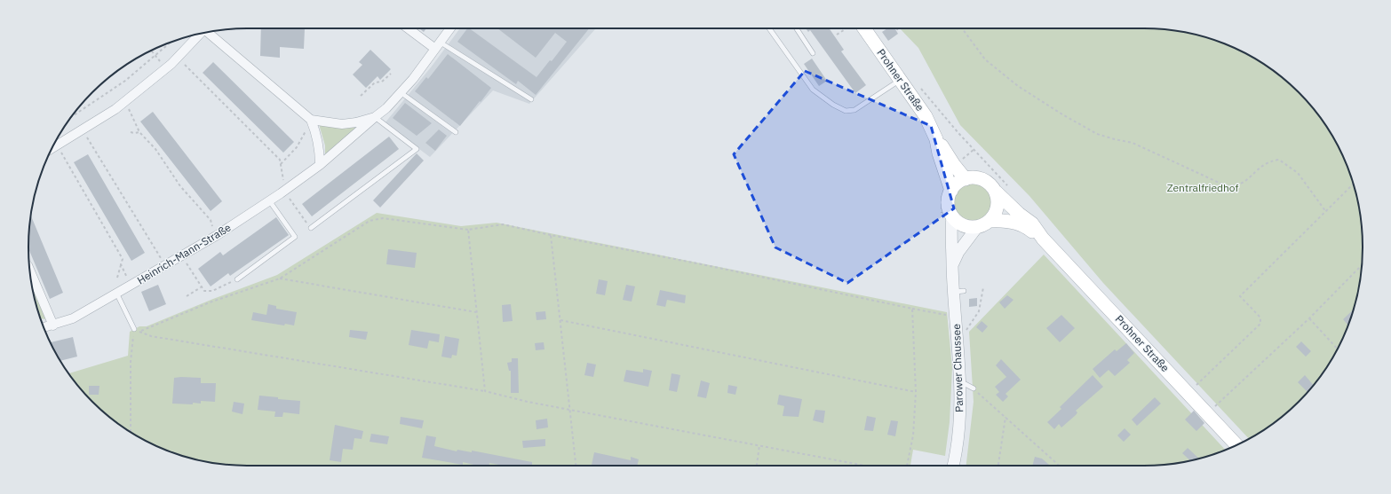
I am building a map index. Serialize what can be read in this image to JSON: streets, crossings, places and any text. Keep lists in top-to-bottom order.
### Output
{
  "streets": {
    "main road": ["Prohner Straße", "Parower Chaussee"],
    "street": ["Heinrich-Mann-Straße"]
  },
  "crossings": [
    ["Prohner Straße", "Parower Chaussee"]
  ],
  "parks": ["Zentralfriedhof"]
}
